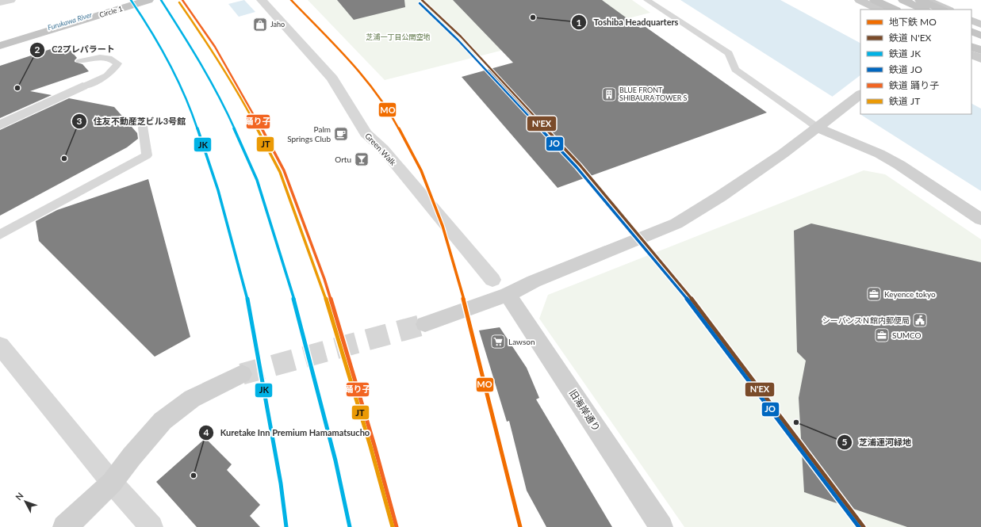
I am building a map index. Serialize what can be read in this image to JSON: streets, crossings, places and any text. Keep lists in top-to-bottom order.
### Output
{
  "streets": {
    "highway": ["Circle 1"],
    "street": ["Green Walk", "旧海岸通り"]
  },
  "water": ["Furukawa River"],
  "parks": ["芝浦一丁目公開空地"],
  "places": {
    "other": [
      "Toshiba Headquarters",
      "C2プレパラート",
      "住友不動産芝ビル3号館",
      "芝浦運河緑地",
      "Kuretake Inn Premium Hamamatsucho"
    ],
    "shop": ["Jaho"],
    "building": ["BLUE FRONT SHIBAURA TOWER S"],
    "cafe": ["Palm Springs Club"],
    "bar": ["Ortu"],
    "office": ["Keyence tokyo", "SUMCO"],
    "public building": ["シーバンスＮ館内郵便局"],
    "supermarket": ["Lawson"]
  },
  "lines": [
    "metro line MO",
    "rail line N'EX",
    "rail line JK",
    "rail line 踊り子",
    "rail line JT",
    "rail line JO"
  ],
  "legend": [
    "地下鉄 MO",
    "鉄道 N'EX",
    "鉄道 JK",
    "鉄道 JO",
    "鉄道 踊り子",
    "鉄道 JT"
  ],
  "north": "top left"
}
